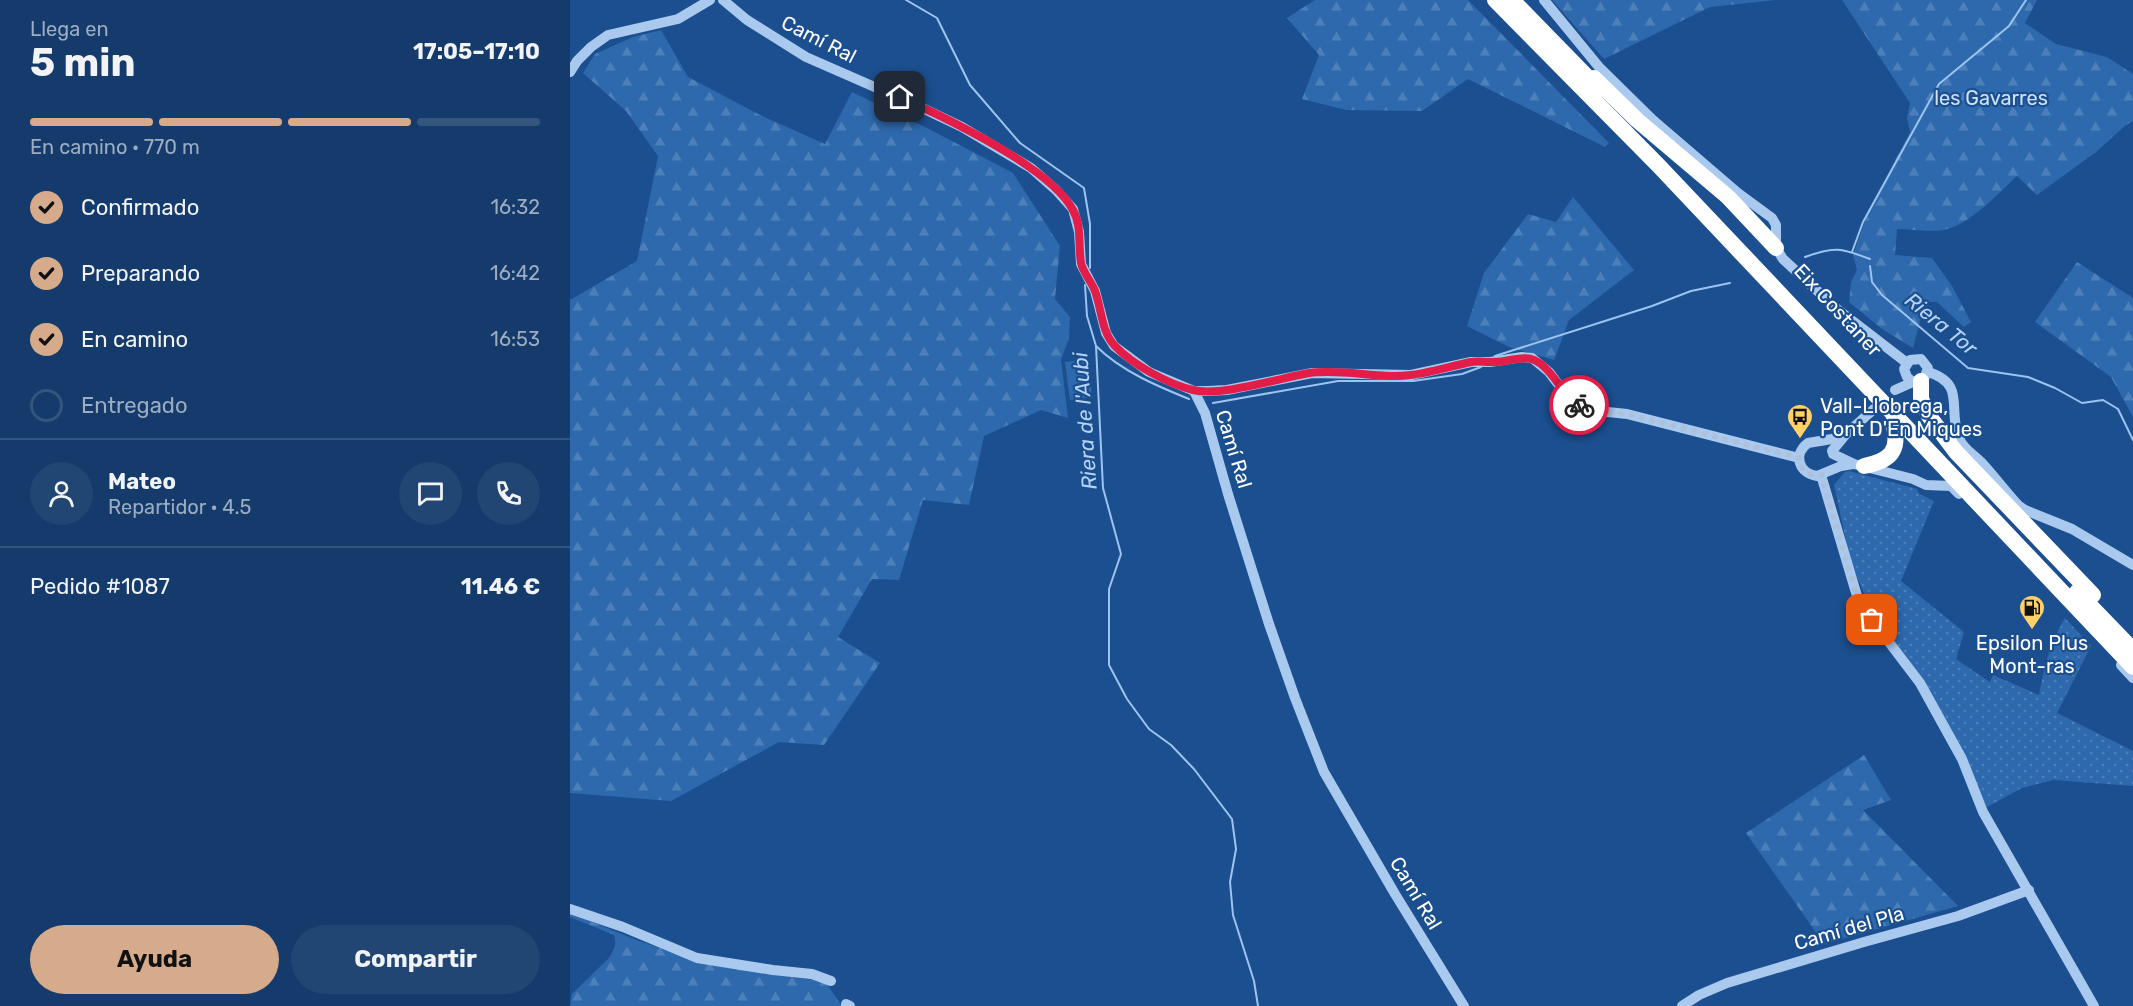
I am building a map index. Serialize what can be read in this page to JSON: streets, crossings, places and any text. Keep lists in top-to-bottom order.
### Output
{
  "streets": {
    "highway": ["Eix Costaner"],
    "street": ["Camí Ral", "Camí del Pla"]
  },
  "water": ["Riera Tor", "Riera de l'Aubi"],
  "parks": ["les Gavarres"],
  "places": {
    "bus stop": ["Vall-Llobrega, Pont D'En Miques"],
    "fuel station": ["Epsilon Plus Mont-ras"]
  },
  "page": {
    "heading": ["5 min", "Llega en", "17:05–17:10"],
    "panel": [
      "Mateo",
      "Repartidor · 4.5",
      "Pedido #1087",
      "11.46 €"
    ],
    "bar": "En camino · 770 m",
    "list": [
      ["Confirmado", "16:32"],
      ["Preparando", "16:42"],
      ["En camino", "16:53"],
      "Entregado"
    ],
    "buttons": ["Ayuda", "Compartir"]
  }
}
